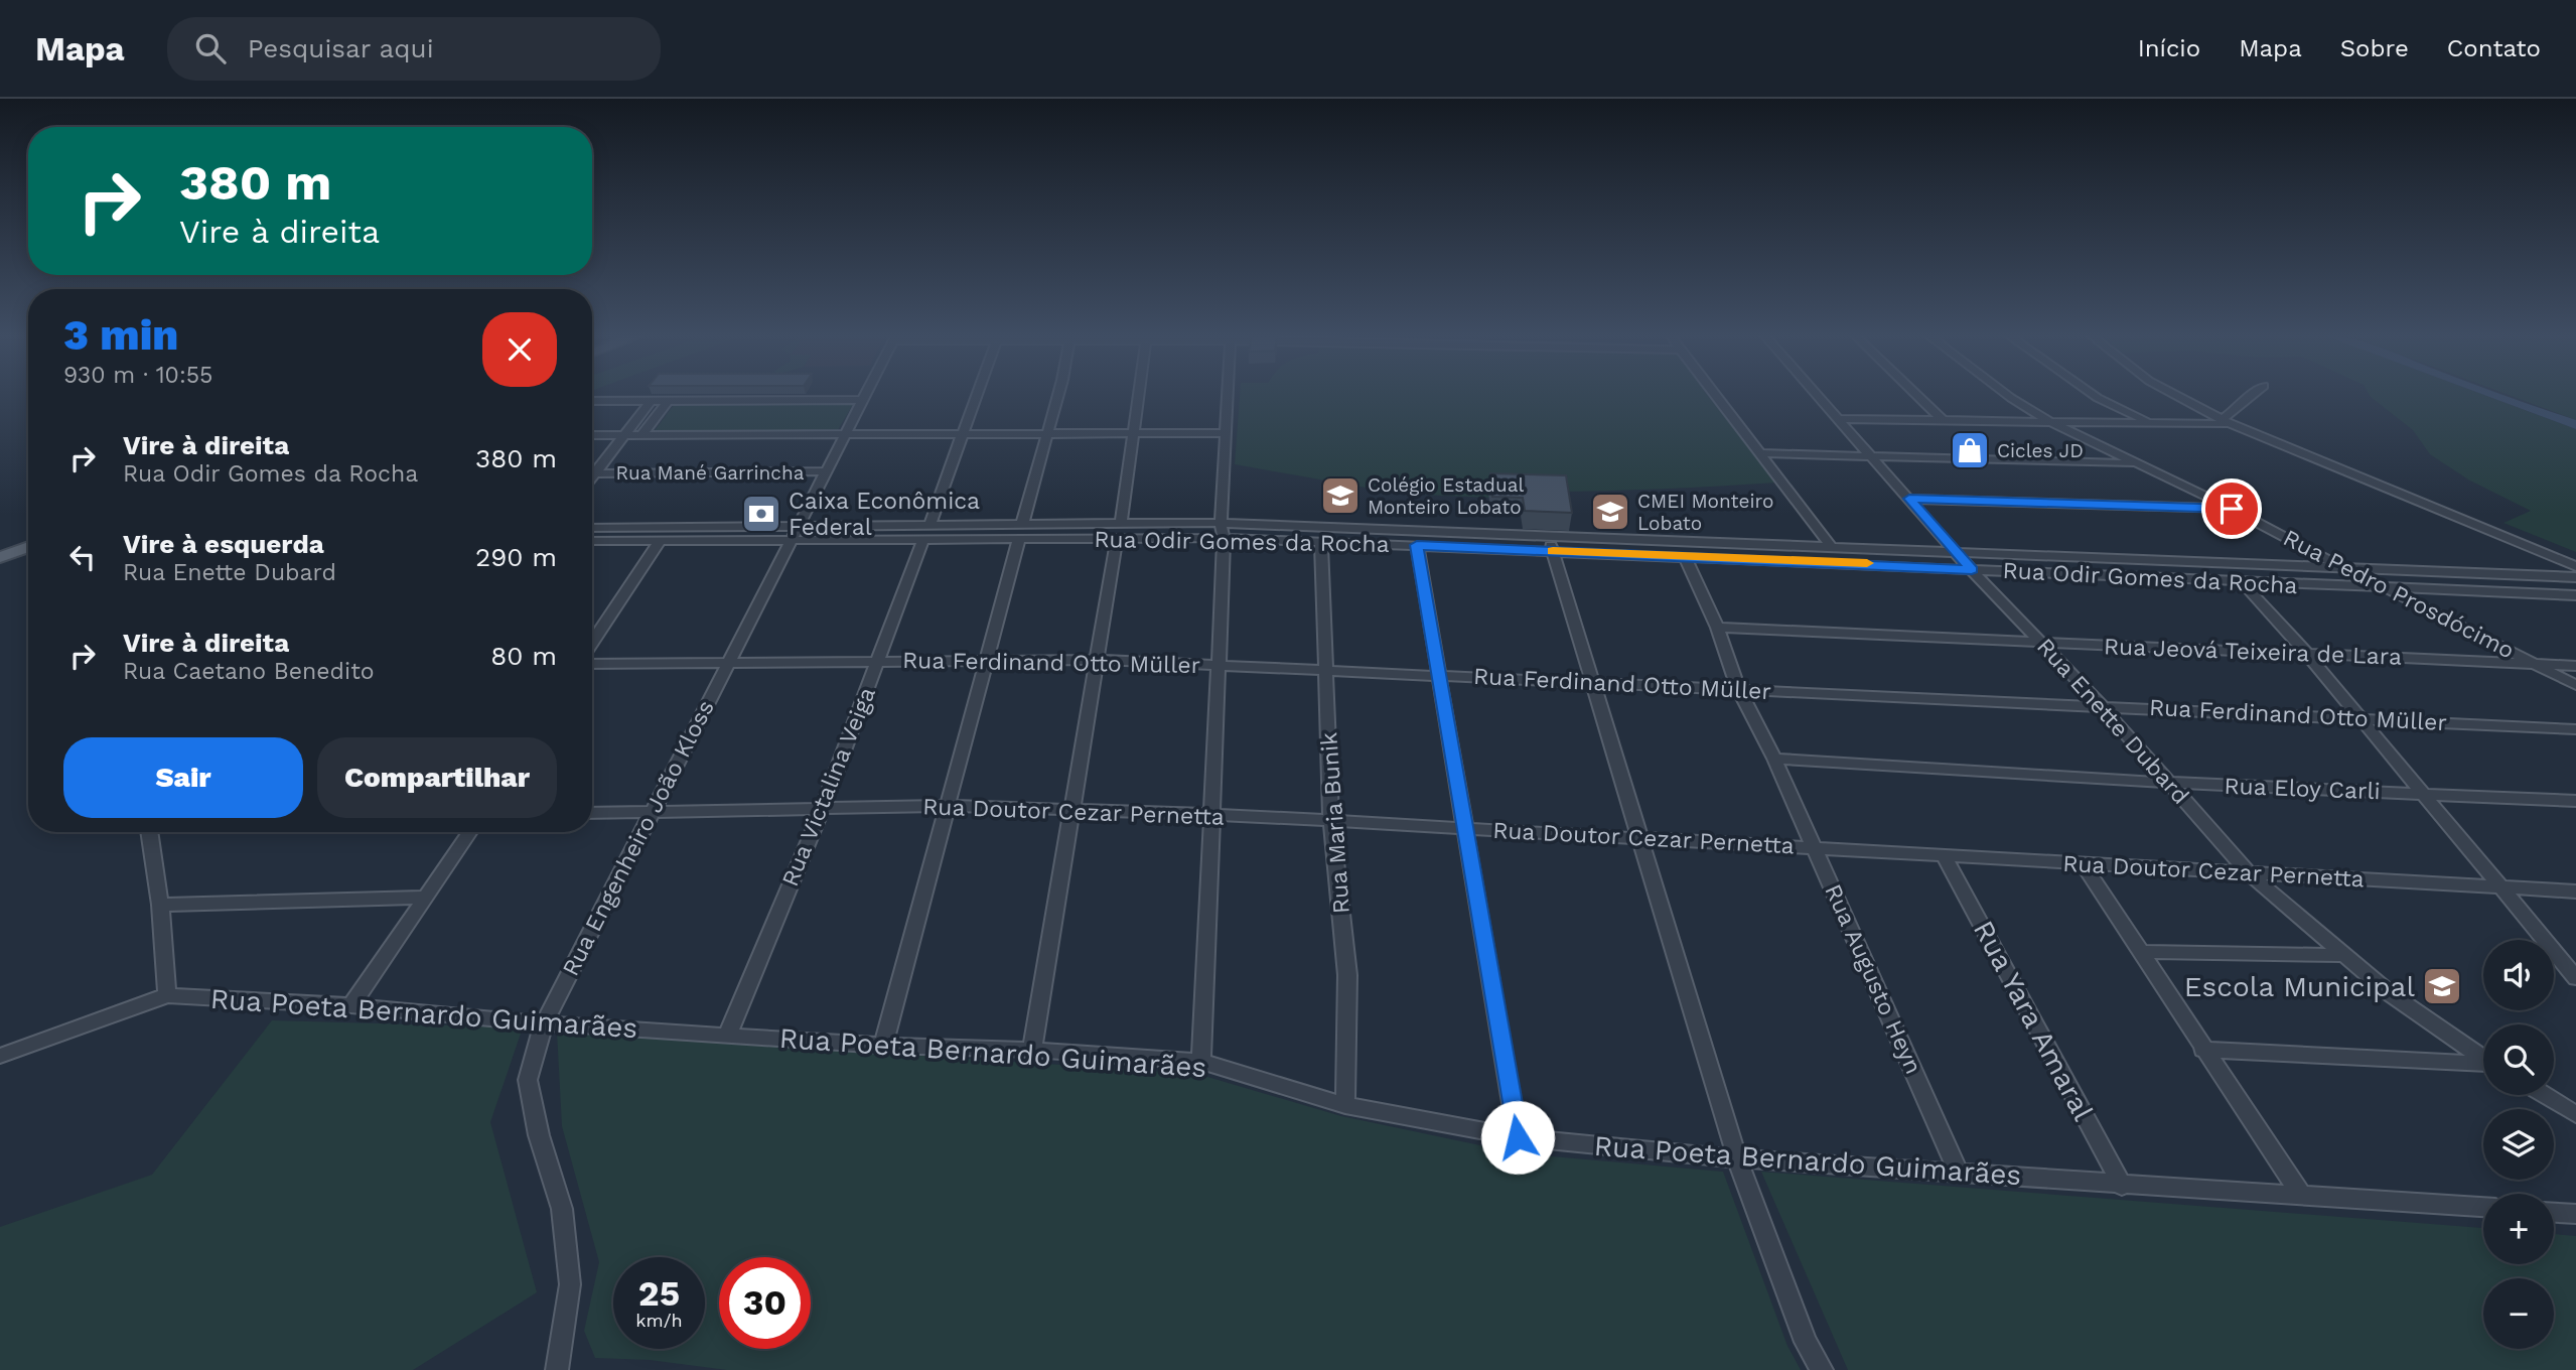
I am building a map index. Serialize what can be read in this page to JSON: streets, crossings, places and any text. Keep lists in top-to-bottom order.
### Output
{
  "streets": {
    "street": [
      "Rua Mané Garrincha",
      "Rua Odir Gomes da Rocha",
      "Rua Pedro Prosdócimo",
      "Rua Jeová Teixeira de Lara",
      "Rua Ferdinand Otto Müller",
      "Rua Enette Dubard",
      "Rua Victalina Veiga",
      "Rua Eloy Carli",
      "Rua Doutor Cezar Pernetta",
      "Rua Maria Bunik",
      "Rua Engenheiro João Kloss",
      "Rua Augusto Heyn",
      "Rua Poeta Bernardo Guimarães",
      "Rua Yara Amaral"
    ]
  },
  "crossings": [
    ["Rua Mané Garrincha", "Rua Engenheiro João Kloss"],
    ["Rua Odir Gomes da Rocha", "Rua Pedro Prosdócimo"],
    ["Rua Odir Gomes da Rocha", "Rua Enette Dubard"],
    ["Rua Odir Gomes da Rocha", "Rua Victalina Veiga"],
    ["Rua Odir Gomes da Rocha", "Rua Maria Bunik"],
    ["Rua Odir Gomes da Rocha", "Rua Engenheiro João Kloss"],
    ["Rua Odir Gomes da Rocha", "Rua Augusto Heyn"],
    ["Rua Pedro Prosdócimo", "Rua Jeová Teixeira de Lara"],
    ["Rua Jeová Teixeira de Lara", "Rua Enette Dubard"],
    ["Rua Jeová Teixeira de Lara", "Rua Augusto Heyn"],
    ["Rua Ferdinand Otto Müller", "Rua Enette Dubard"],
    ["Rua Ferdinand Otto Müller", "Rua Victalina Veiga"],
    ["Rua Ferdinand Otto Müller", "Rua Maria Bunik"],
    ["Rua Ferdinand Otto Müller", "Rua Engenheiro João Kloss"],
    ["Rua Ferdinand Otto Müller", "Rua Augusto Heyn"],
    ["Rua Enette Dubard", "Rua Eloy Carli"],
    ["Rua Enette Dubard", "Rua Doutor Cezar Pernetta"],
    ["Rua Victalina Veiga", "Rua Doutor Cezar Pernetta"],
    ["Rua Victalina Veiga", "Rua Poeta Bernardo Guimarães"],
    ["Rua Eloy Carli", "Rua Augusto Heyn"],
    ["Rua Doutor Cezar Pernetta", "Rua Maria Bunik"],
    ["Rua Doutor Cezar Pernetta", "Rua Engenheiro João Kloss"],
    ["Rua Doutor Cezar Pernetta", "Rua Augusto Heyn"],
    ["Rua Doutor Cezar Pernetta", "Rua Yara Amaral"],
    ["Rua Maria Bunik", "Rua Poeta Bernardo Guimarães"],
    ["Rua Engenheiro João Kloss", "Rua Poeta Bernardo Guimarães"],
    ["Rua Augusto Heyn", "Rua Poeta Bernardo Guimarães"],
    ["Rua Poeta Bernardo Guimarães", "Rua Yara Amaral"]
  ],
  "places": {
    "shop": ["Cicles JD"],
    "school or university": ["Colégio Estadual Monteiro Lobato", "CMEI Monteiro Lobato", "Escola Municipal"],
    "bank": ["Caixa Econômica Federal"]
  },
  "page": {
    "header": "Mapa",
    "search": "Pesquisar aqui",
    "nav": [
      "Início",
      "Mapa",
      "Sobre",
      "Contato"
    ],
    "turn": ["380 m", "Vire à direita"],
    "heading": ["3 min", "930 m · 10:55"],
    "list": [
      {
        "name": "Vire à direita",
        "note": "Rua Odir Gomes da Rocha",
        "value": "380 m"
      },
      {
        "name": "Vire à esquerda",
        "note": "Rua Enette Dubard",
        "value": "290 m"
      },
      {
        "name": "Vire à direita",
        "note": "Rua Caetano Benedito",
        "value": "80 m"
      }
    ],
    "buttons": ["Sair", "Compartilhar"],
    "map_buttons": ["+", "−"],
    "speed": "25 km/h",
    "limit": "30"
  }
}
